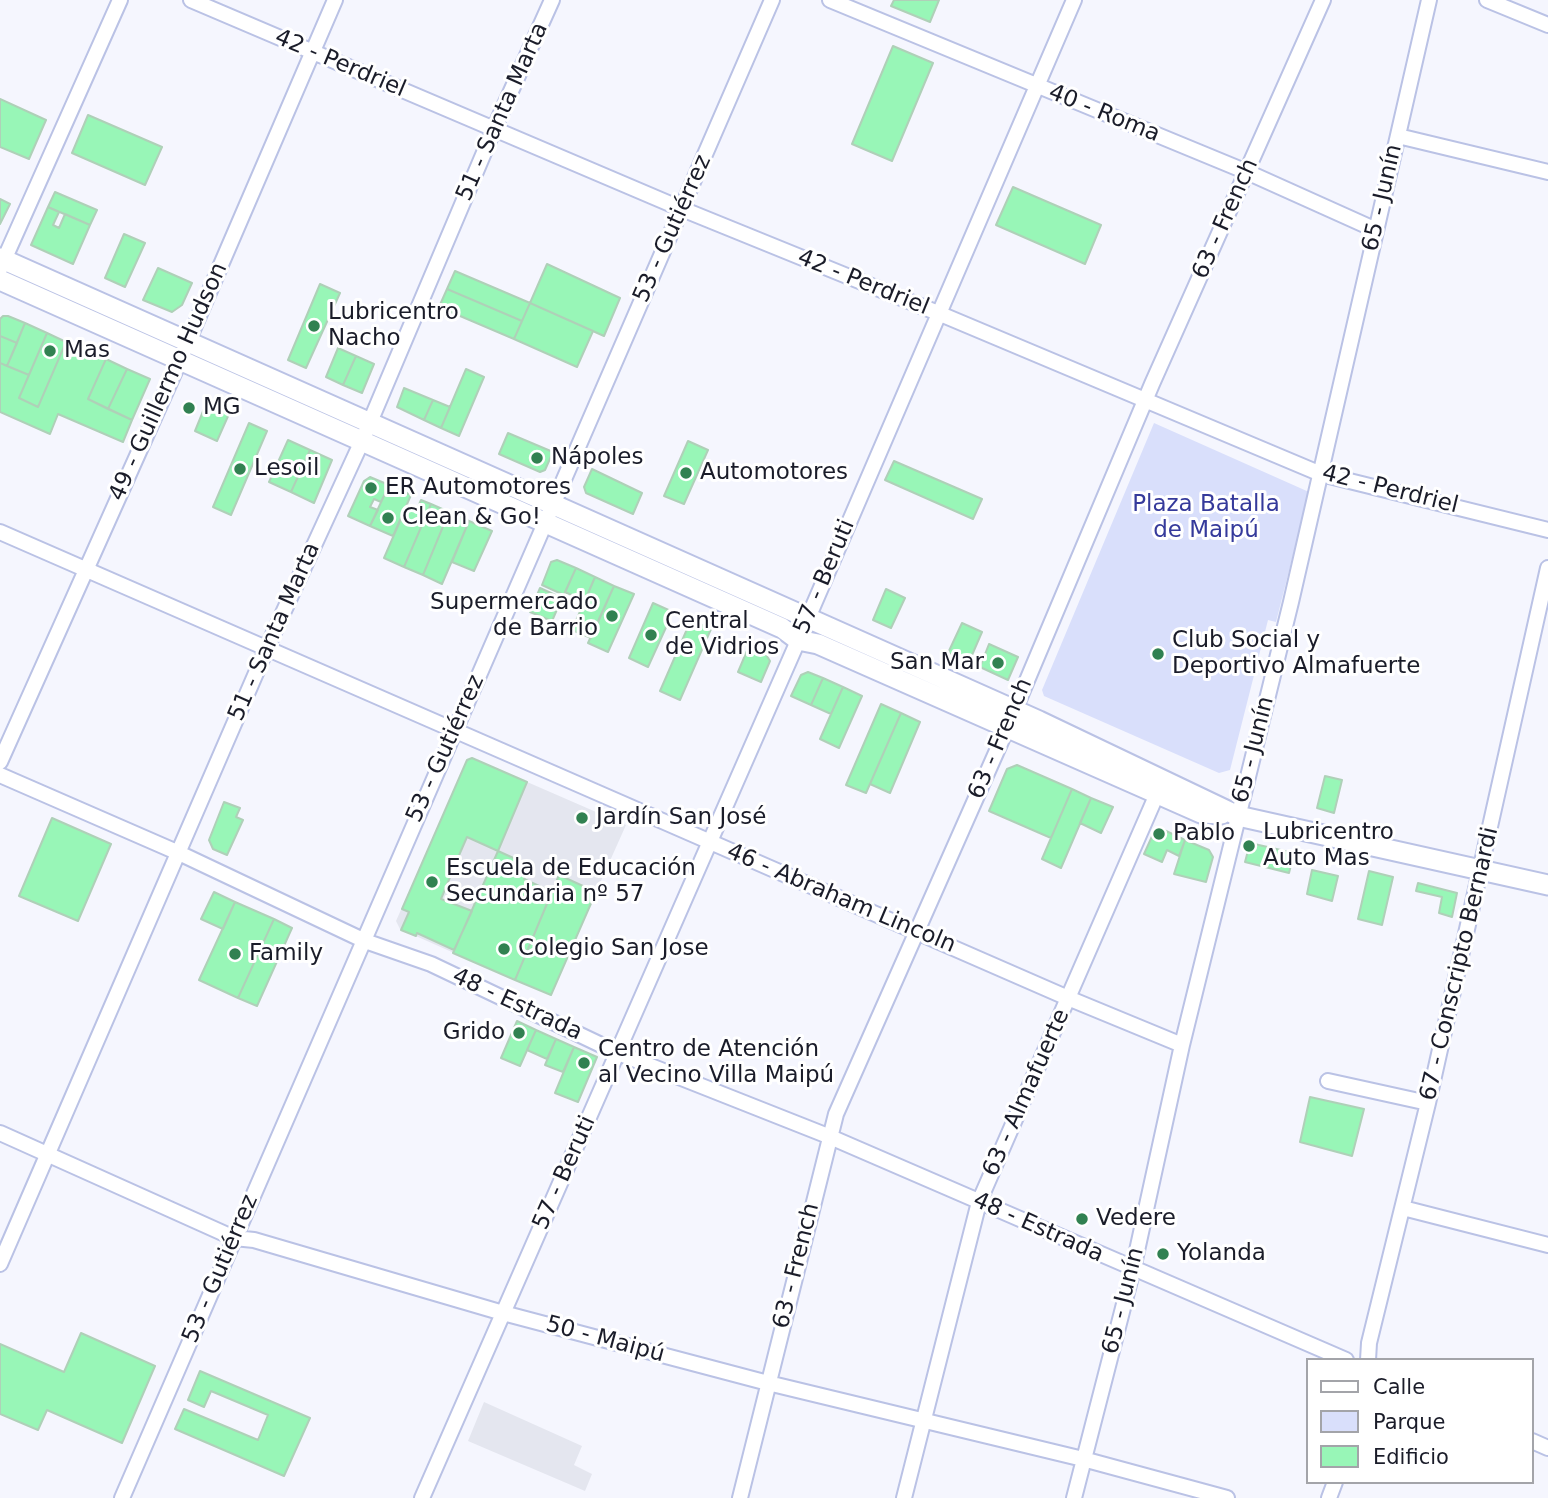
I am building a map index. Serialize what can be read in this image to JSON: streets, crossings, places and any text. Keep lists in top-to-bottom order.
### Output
{
  "streets": {
    "street": [
      "42 - Perdriel",
      "51 - Santa Marta",
      "40 - Roma",
      "65 - Junín",
      "63 - French",
      "53 - Gutiérrez",
      "49 - Guillermo Hudson",
      "57 - Beruti",
      "46 - Abraham Lincoln",
      "67 - Conscripto Bernardi",
      "48 - Estrada",
      "63 - Almafuerte",
      "50 - Maipú"
    ]
  },
  "crossings": [
    ["42 - Perdriel", "51 - Santa Marta"],
    ["42 - Perdriel", "65 - Junín"],
    ["42 - Perdriel", "63 - French"],
    ["42 - Perdriel", "53 - Gutiérrez"],
    ["42 - Perdriel", "49 - Guillermo Hudson"],
    ["42 - Perdriel", "57 - Beruti"],
    ["51 - Santa Marta", "46 - Abraham Lincoln"],
    ["51 - Santa Marta", "48 - Estrada"],
    ["51 - Santa Marta", "50 - Maipú"],
    ["40 - Roma", "65 - Junín"],
    ["40 - Roma", "63 - French"],
    ["40 - Roma", "57 - Beruti"],
    ["65 - Junín", "46 - Abraham Lincoln"],
    ["65 - Junín", "48 - Estrada"],
    ["65 - Junín", "50 - Maipú"],
    ["63 - French", "46 - Abraham Lincoln"],
    ["63 - French", "48 - Estrada"],
    ["63 - French", "50 - Maipú"],
    ["53 - Gutiérrez", "46 - Abraham Lincoln"],
    ["53 - Gutiérrez", "48 - Estrada"],
    ["53 - Gutiérrez", "50 - Maipú"],
    ["49 - Guillermo Hudson", "46 - Abraham Lincoln"],
    ["57 - Beruti", "46 - Abraham Lincoln"],
    ["57 - Beruti", "48 - Estrada"],
    ["57 - Beruti", "50 - Maipú"],
    ["46 - Abraham Lincoln", "63 - Almafuerte"],
    ["48 - Estrada", "63 - Almafuerte"],
    ["63 - Almafuerte", "50 - Maipú"]
  ],
  "parks": ["Plaza Batalla de Maipú"],
  "places": [
    "Lubricentro Nacho",
    "Mas",
    "MG",
    "Nápoles",
    "Lesoil",
    "Automotores",
    "ER Automotores",
    "Clean & Go!",
    "Supermercado de Barrio",
    "Central de Vidrios",
    "Club Social y Deportivo Almafuerte",
    "San Mar",
    "Jardín San José",
    "Pablo",
    "Lubricentro Auto Mas",
    "Escuela de Educación Secundaria nº 57",
    "Colegio San Jose",
    "Family",
    "Grido",
    "Centro de Atención al Vecino Villa Maipú",
    "Vedere",
    "Yolanda"
  ],
  "legend": ["Calle", "Parque", "Edificio"]
}
